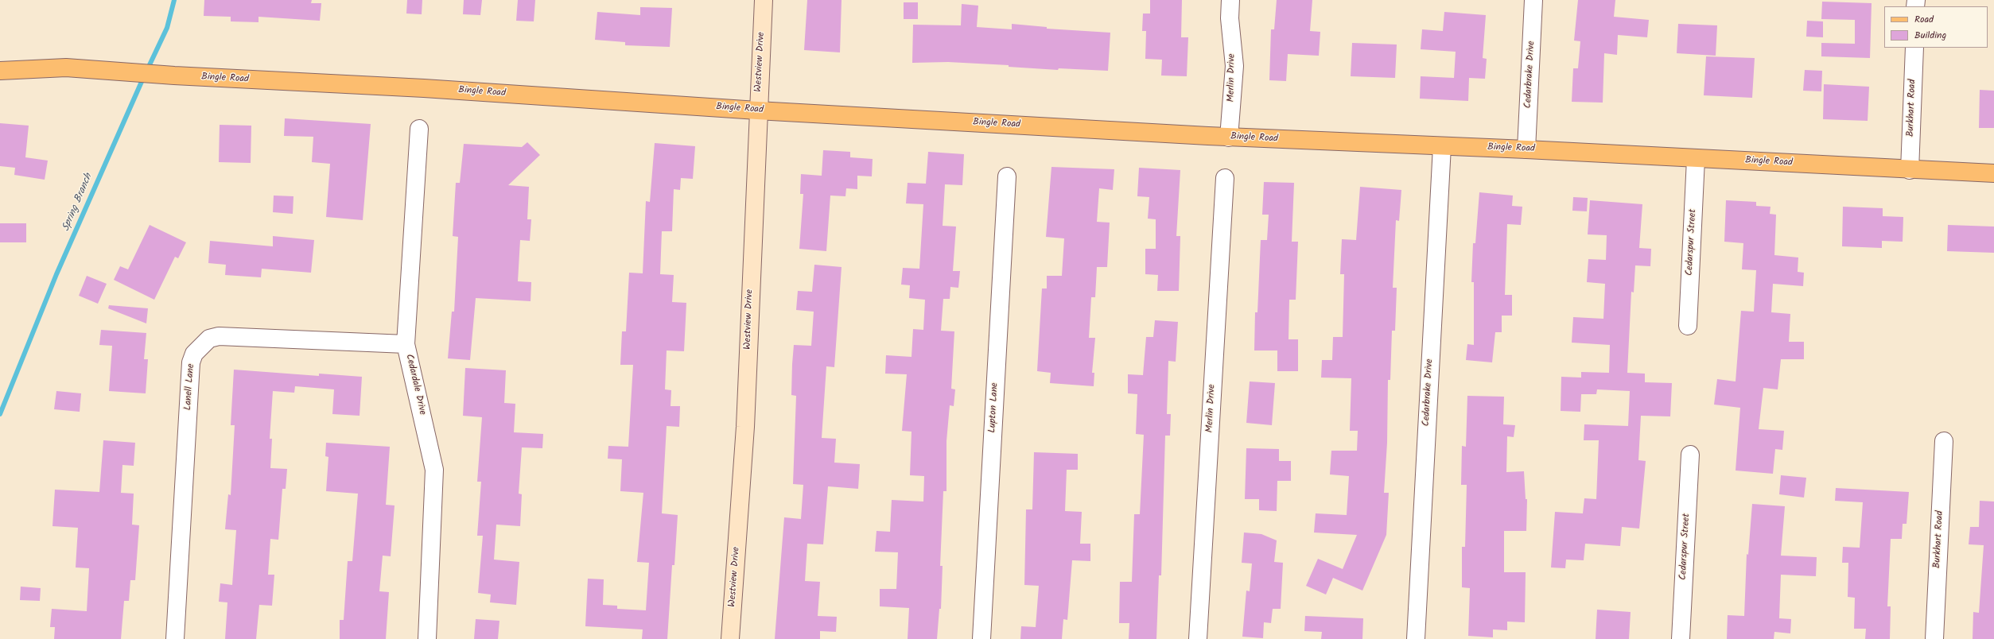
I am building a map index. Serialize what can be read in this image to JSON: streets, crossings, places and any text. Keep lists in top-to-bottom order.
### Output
{
  "streets": {
    "main road": ["Westview Drive", "Bingle Road"],
    "street": [
      "Cedarbrake Drive",
      "Merlin Drive",
      "Burkhart Road",
      "Cedarspur Street",
      "Cedardale Drive",
      "Lanell Lane",
      "Lupton Lane"
    ]
  },
  "crossings": [
    ["Westview Drive", "Bingle Road"],
    ["Cedarbrake Drive", "Bingle Road"],
    ["Merlin Drive", "Bingle Road"],
    ["Bingle Road", "Burkhart Road"],
    ["Bingle Road", "Cedarspur Street"],
    ["Cedardale Drive", "Lanell Lane"]
  ],
  "water": ["Spring Branch"],
  "legend": ["Road", "Building"]
}
